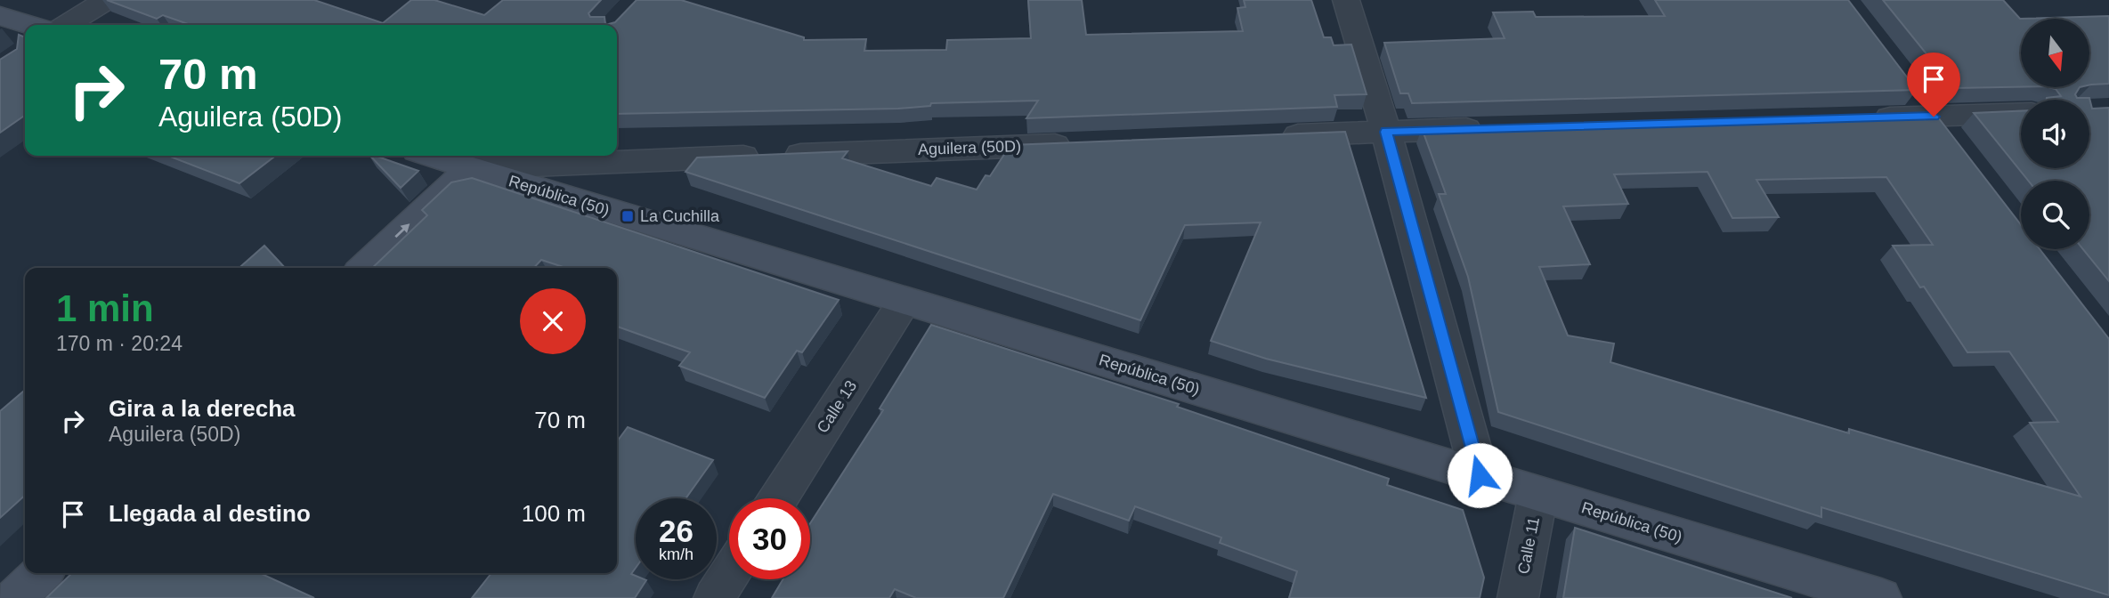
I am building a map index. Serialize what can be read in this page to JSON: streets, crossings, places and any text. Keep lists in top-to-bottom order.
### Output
{
  "streets": {
    "main road": ["República (50)"],
    "street": ["Aguilera (50D)", "Calle 13", "Calle 11"]
  },
  "crossings": [
    ["Aguilera (50D)", "República (50)"],
    ["República (50)", "Calle 13"],
    ["República (50)", "Calle 11"]
  ],
  "places": {
    "transit": ["La Cuchilla"]
  },
  "north": "bottom",
  "page": {
    "turn": ["70 m", "Aguilera (50D)"],
    "heading": ["1 min", "170 m · 20:24"],
    "list": [
      {
        "name": "Gira a la derecha",
        "note": "Aguilera (50D)",
        "value": "70 m"
      },
      {
        "name": "Llegada al destino",
        "value": "100 m"
      }
    ],
    "speed": "26 km/h",
    "limit": "30"
  }
}
